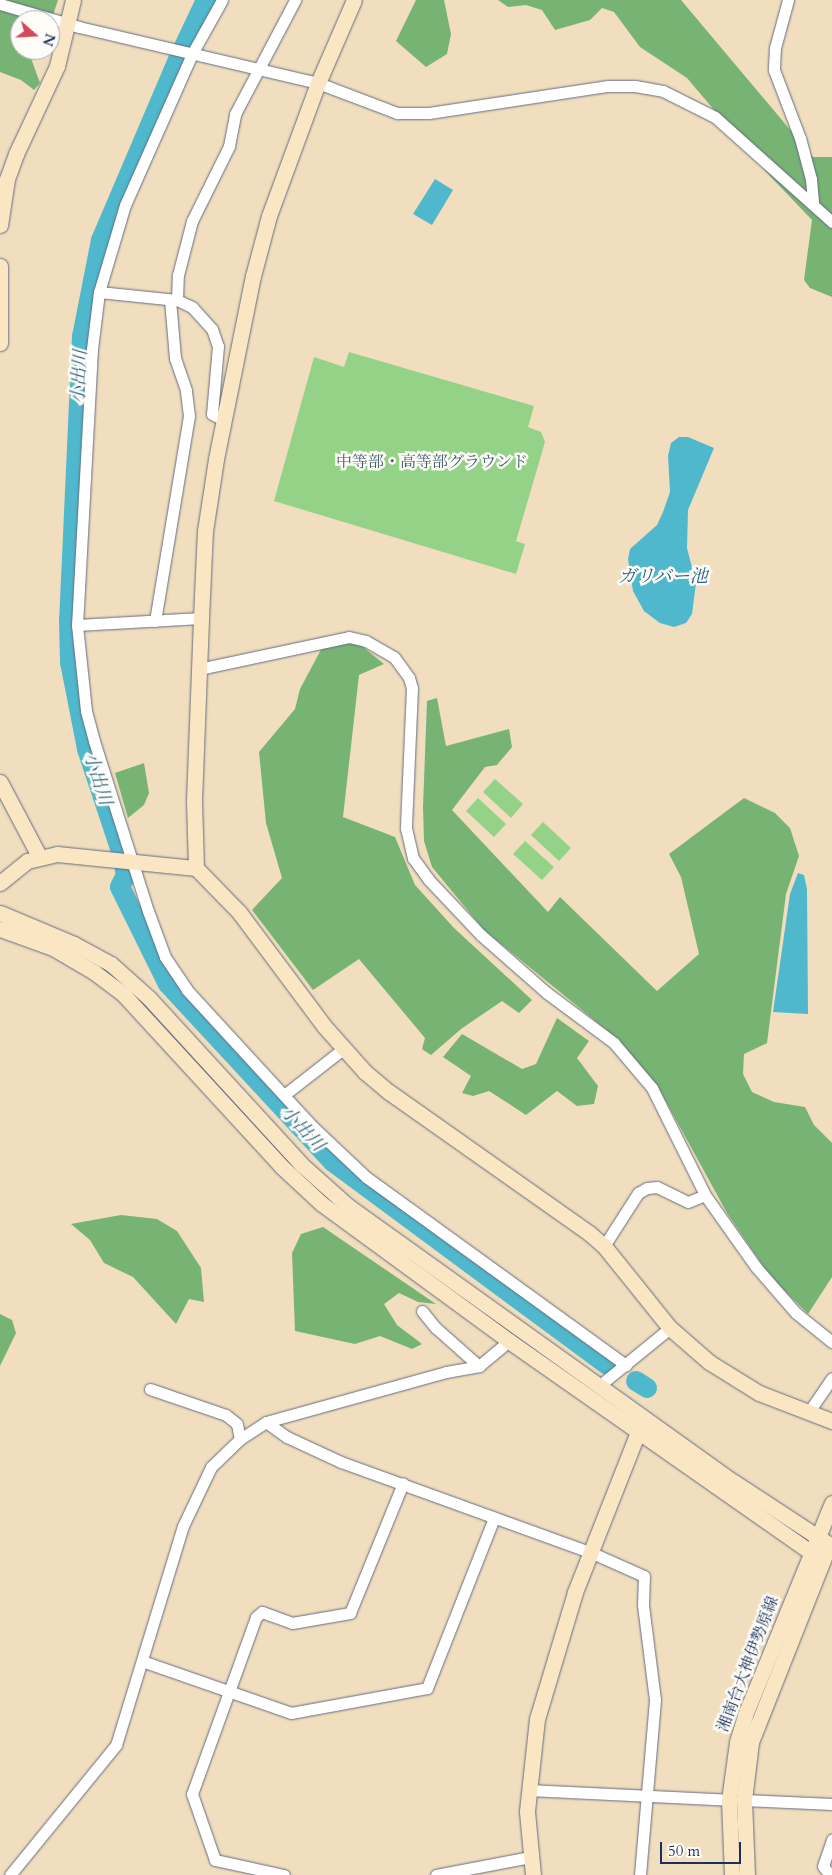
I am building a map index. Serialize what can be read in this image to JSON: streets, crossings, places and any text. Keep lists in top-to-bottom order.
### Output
{
  "streets": {
    "street": ["湘南台大神伊勢原線"]
  },
  "water": ["小出川", "ガリバー池"],
  "parks": ["中等部・高等部グラウンド"],
  "scale_bar": "50 m",
  "north": "right"
}
